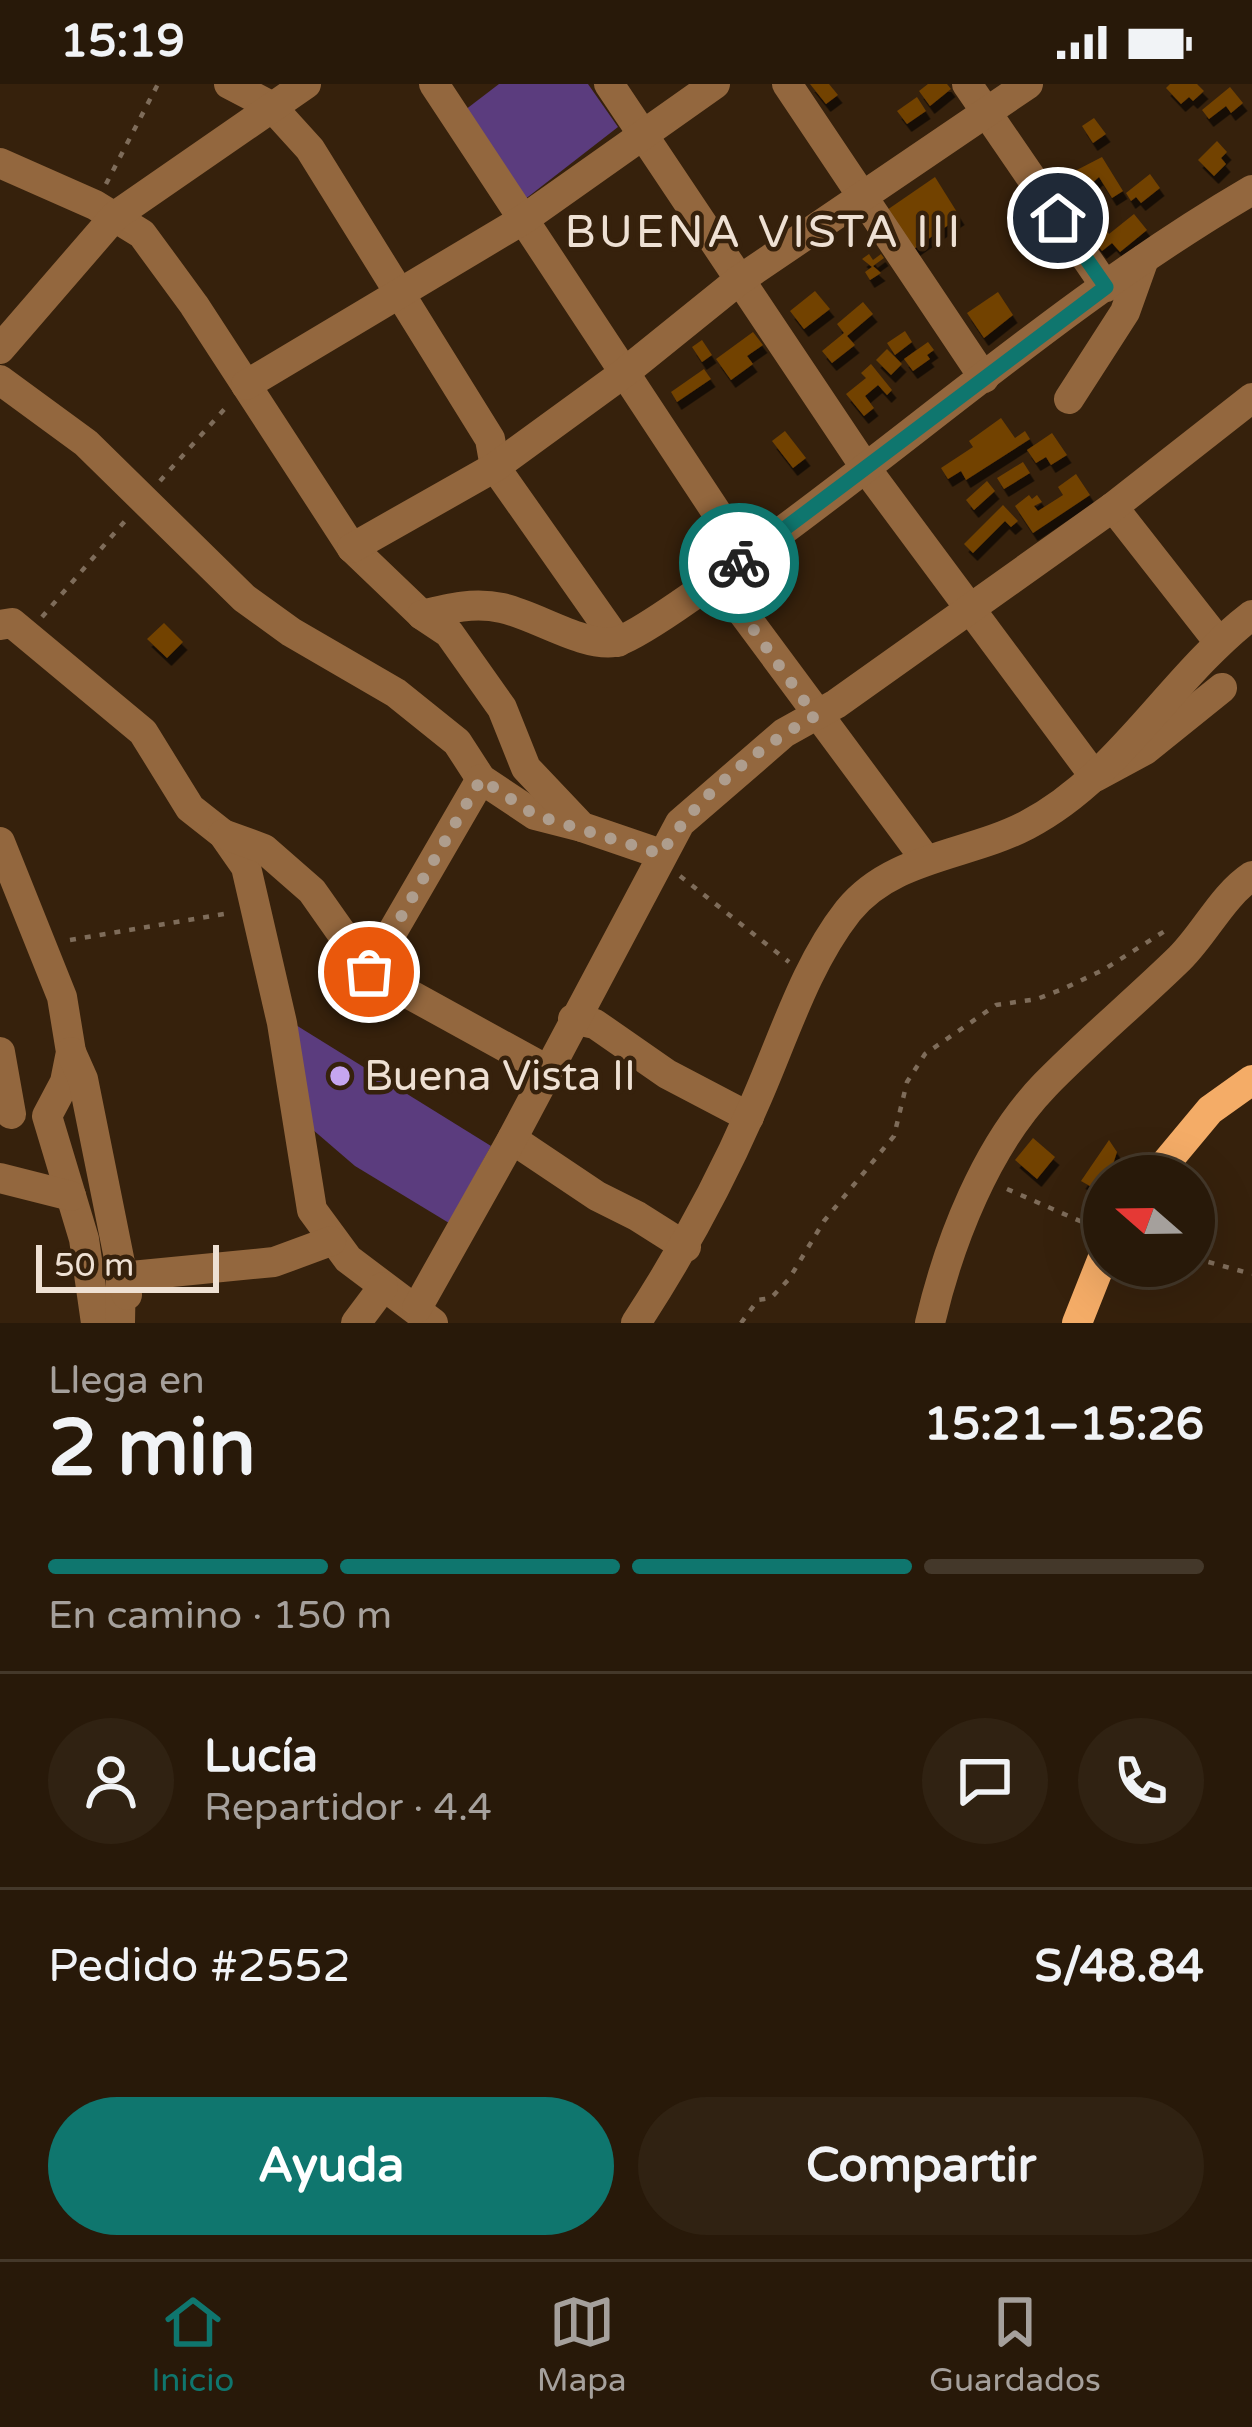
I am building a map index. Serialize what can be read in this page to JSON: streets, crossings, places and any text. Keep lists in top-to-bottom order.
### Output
{
  "districts": ["BUENA VISTA III"],
  "places": ["Buena Vista II"],
  "scale_bar": "50 m",
  "north": "left",
  "page": {
    "status": "15:19",
    "scale": "50 m",
    "heading": ["2 min", "Llega en", "15:21–15:26"],
    "panel": [
      "Lucía",
      "Repartidor · 4.4",
      "Pedido #2552",
      "S/48.84"
    ],
    "bar": "En camino · 150 m",
    "buttons": ["Ayuda", "Compartir"],
    "tabs": ["Inicio", "Mapa", "Guardados"]
  }
}
